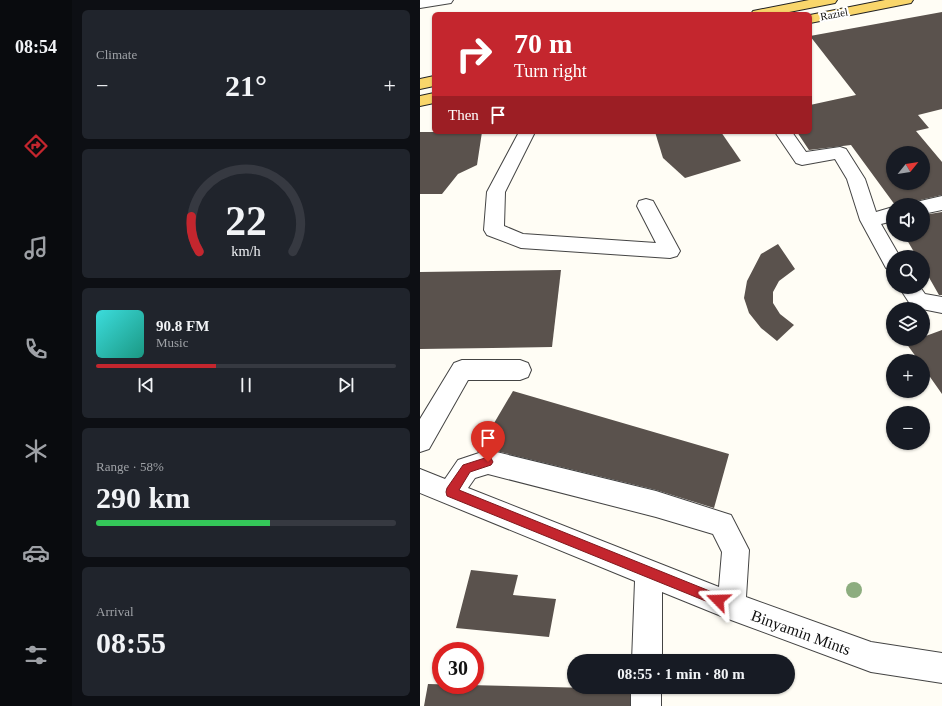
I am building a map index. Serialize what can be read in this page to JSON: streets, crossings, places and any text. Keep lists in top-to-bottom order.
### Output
{
  "streets": {
    "main road": ["Raziel"],
    "street": ["Binyamin Mints"]
  },
  "north": "top right",
  "page": {
    "tabs": "08:54",
    "tile": [
      "Climate",
      ["Range · 58%", "290 km"],
      ["Arrival", "08:55"]
    ],
    "turn": ["70 m", "Turn right"],
    "heat": ["−", "21°", "+"],
    "then": "Then",
    "map_buttons": ["+", "−"],
    "song": ["90.8 FM", "Music"],
    "limit": "30",
    "trip": "08:55 · 1 min · 80 m",
    "gauge": ["22", "km/h"]
  }
}
